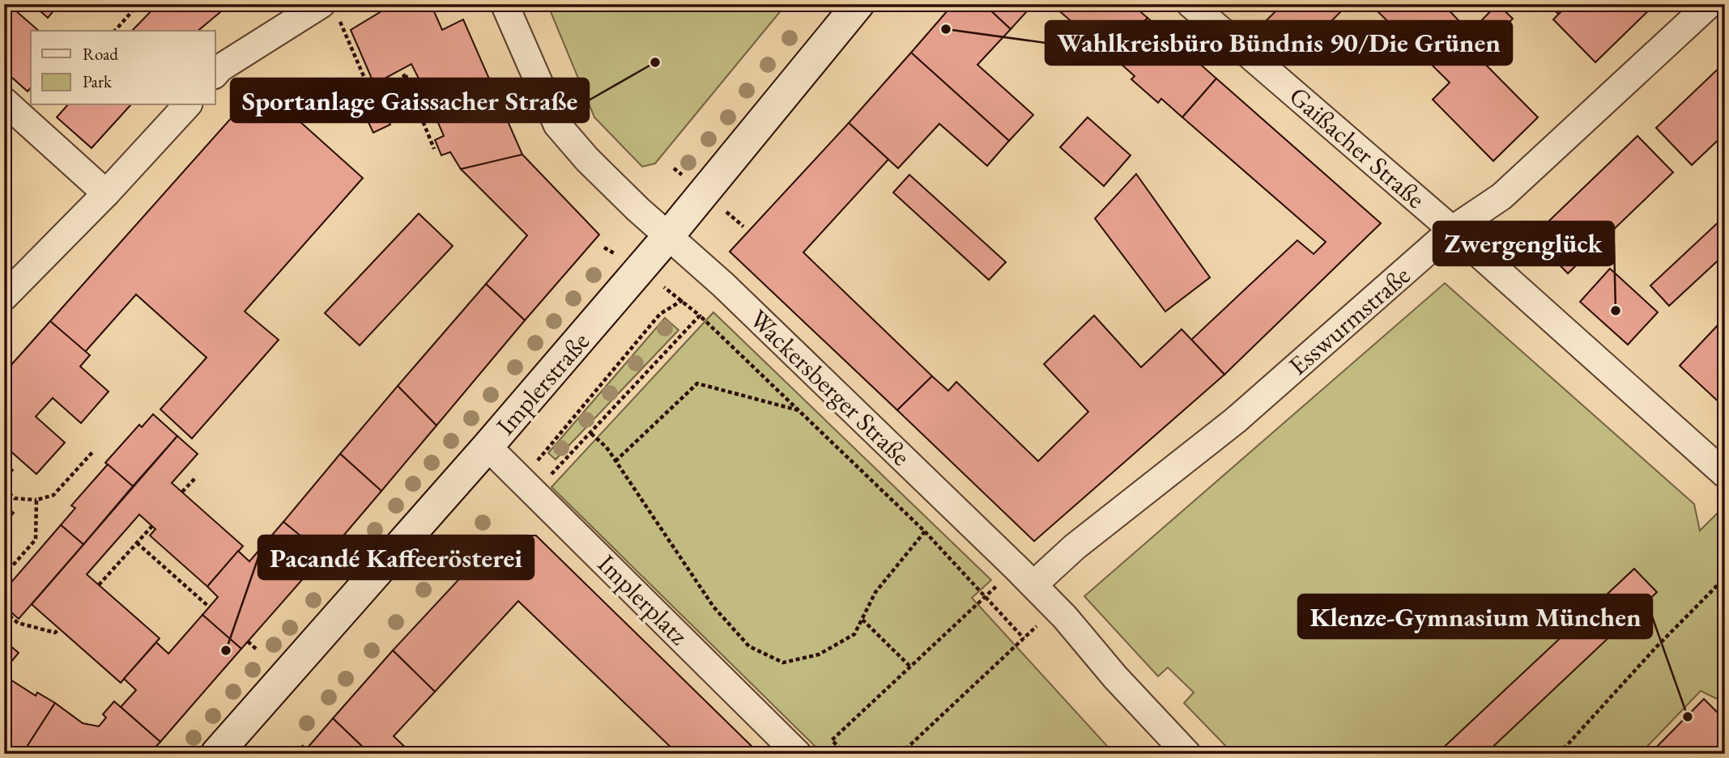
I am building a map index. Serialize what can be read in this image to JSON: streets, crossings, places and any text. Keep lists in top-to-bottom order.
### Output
{
  "streets": {
    "main road": ["Implerstraße"],
    "street": [
      "Gaißacher Straße",
      "Esswurmstraße",
      "Wackersberger Straße",
      "Implerplatz"
    ]
  },
  "crossings": [
    ["Gaißacher Straße", "Esswurmstraße"],
    ["Esswurmstraße", "Wackersberger Straße"],
    ["Implerstraße", "Wackersberger Straße"],
    ["Implerstraße", "Implerplatz"]
  ],
  "places": [
    "Wahlkreisbüro Bündnis 90/Die Grünen",
    "Sportanlage Gaissacher Straße",
    "Zwergenglück",
    "Pacandé Kaffeerösterei",
    "Klenze-Gymnasium München"
  ],
  "legend": ["Road", "Park"]
}
